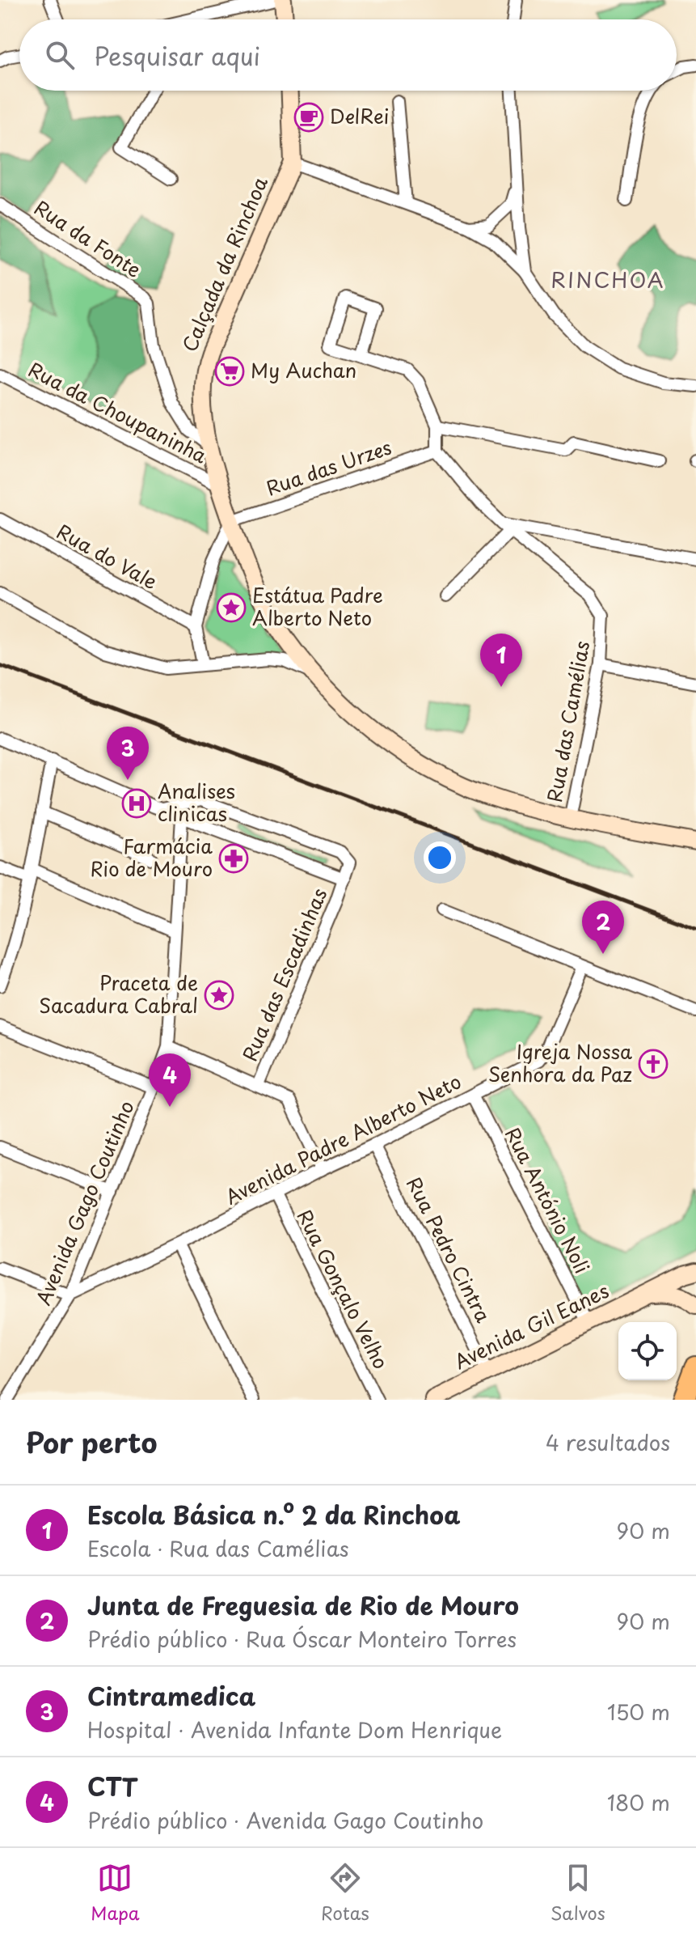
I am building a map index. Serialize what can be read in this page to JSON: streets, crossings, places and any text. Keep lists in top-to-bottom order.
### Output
{
  "streets": {
    "street": [
      "Rua da Fonte",
      "Calçada da Rinchoa",
      "Rua da Choupaninha",
      "Rua das Urzes",
      "Rua do Vale",
      "Rua das Camélias",
      "Rua das Escadinhas",
      "Avenida Padre Alberto Neto",
      "Rua António Noli",
      "Avenida Gago Coutinho",
      "Rua Pedro Cintra",
      "Rua Gonçalo Velho",
      "Avenida Gil Eanes"
    ]
  },
  "crossings": [
    ["Rua da Fonte", "Calçada da Rinchoa"],
    ["Calçada da Rinchoa", "Rua da Choupaninha"],
    ["Calçada da Rinchoa", "Rua das Urzes"],
    ["Calçada da Rinchoa", "Rua das Camélias"],
    ["Rua das Urzes", "Rua das Camélias"],
    ["Avenida Padre Alberto Neto", "Rua António Noli"],
    ["Avenida Padre Alberto Neto", "Avenida Gago Coutinho"],
    ["Avenida Padre Alberto Neto", "Rua Pedro Cintra"],
    ["Avenida Padre Alberto Neto", "Rua Gonçalo Velho"],
    ["Rua António Noli", "Avenida Gil Eanes"],
    ["Rua Pedro Cintra", "Avenida Gil Eanes"]
  ],
  "districts": ["RINCHOA"],
  "places": {
    "cafe": ["DelRei"],
    "supermarket": ["My Auchan"],
    "place": ["Estátua Padre Alberto Neto", "Praceta de Sacadura Cabral"],
    "hospital": ["Analises clinicas"],
    "pharmacy": ["Farmácia Rio de Mouro"],
    "church": ["Igreja Nossa Senhora da Paz"]
  },
  "page": {
    "search": "Pesquisar aqui",
    "pins": [
      "1",
      "3",
      "2",
      "4"
    ],
    "heading": ["Por perto", "4 resultados"],
    "list": [
      {
        "mark": "1",
        "name": "Escola Básica n.º 2 da Rinchoa",
        "note": "Escola · Rua das Camélias",
        "value": "90 m"
      },
      {
        "mark": "2",
        "name": "Junta de Freguesia de Rio de Mouro",
        "note": "Prédio público · Rua Óscar Monteiro Torres",
        "value": "90 m"
      },
      {
        "mark": "3",
        "name": "Cintramedica",
        "note": "Hospital · Avenida Infante Dom Henrique",
        "value": "150 m"
      },
      {
        "mark": "4",
        "name": "CTT",
        "note": "Prédio público · Avenida Gago Coutinho",
        "value": "180 m"
      }
    ],
    "nav": ["Mapa", "Rotas", "Salvos"]
  }
}
